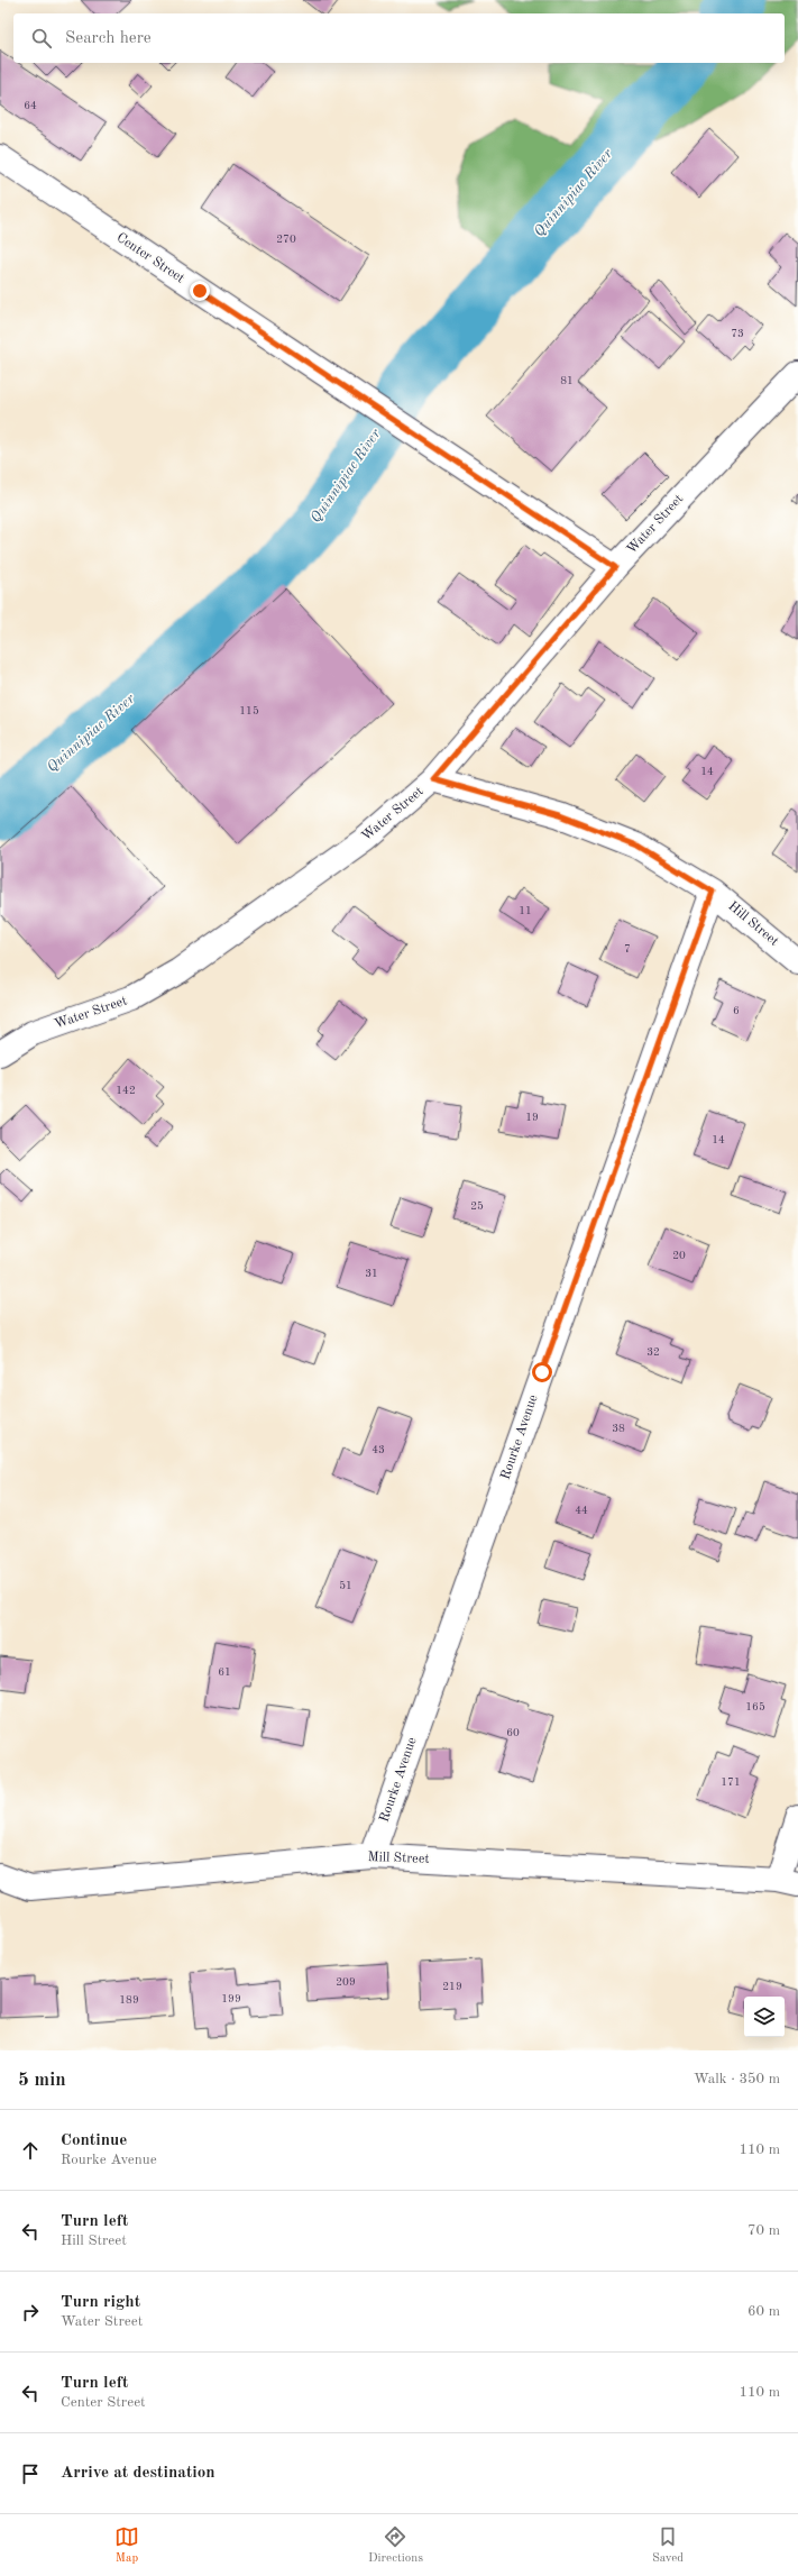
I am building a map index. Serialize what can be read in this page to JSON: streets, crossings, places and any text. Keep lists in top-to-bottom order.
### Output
{
  "streets": {
    "street": [
      "Center Street",
      "Water Street",
      "Hill Street",
      "Rourke Avenue",
      "Mill Street"
    ]
  },
  "crossings": [
    ["Center Street", "Water Street"],
    ["Water Street", "Hill Street"],
    ["Hill Street", "Rourke Avenue"],
    ["Rourke Avenue", "Mill Street"]
  ],
  "water": ["Quinnipiac River"],
  "house_numbers": [
    "64",
    "270",
    "73",
    "81",
    "115",
    "14",
    "11",
    "7",
    "6",
    "142",
    "19",
    "14",
    "25",
    "20",
    "31",
    "32",
    "38",
    "43",
    "44",
    "51",
    "61",
    "165",
    "60",
    "171",
    "209",
    "219",
    "199",
    "189"
  ],
  "page": {
    "search": "Search here",
    "heading": ["5 min", "Walk · 350 m"],
    "list": [
      ["Continue", "Rourke Avenue", "110 m"],
      ["Turn left", "Hill Street", "70 m"],
      ["Turn right", "Water Street", "60 m"],
      ["Turn left", "Center Street", "110 m"],
      "Arrive at destination"
    ],
    "nav": ["Map", "Directions", "Saved"]
  }
}
